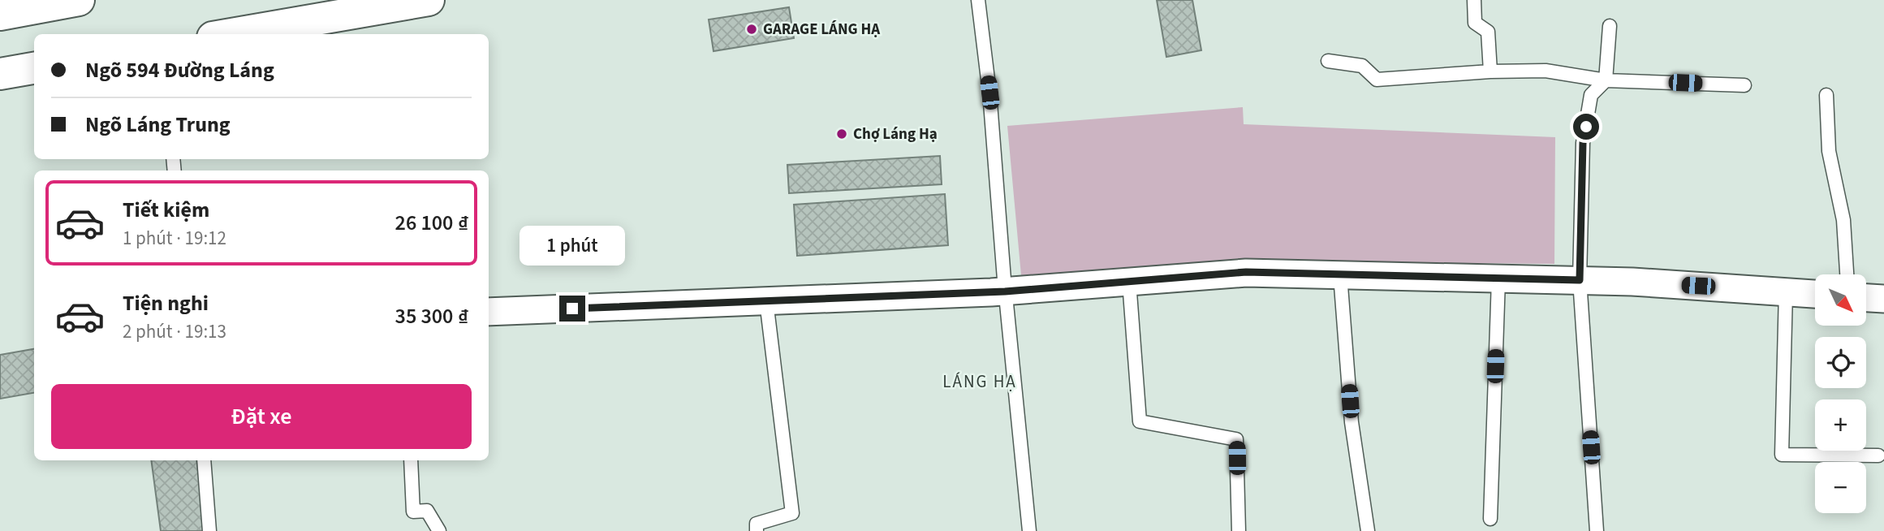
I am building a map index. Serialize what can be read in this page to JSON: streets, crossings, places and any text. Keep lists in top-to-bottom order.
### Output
{
  "districts": ["LÁNG HẠ"],
  "places": ["GARAGE LÁNG HẠ", "Chợ Láng Hạ"],
  "north": "bottom right",
  "page": {
    "banner": ["Ngõ 594 Đường Láng", "Ngõ Láng Trung"],
    "list": [
      {
        "name": "Tiết kiệm",
        "note": "1 phút · 19:12",
        "value": "26 100 ₫"
      },
      {
        "name": "Tiện nghi",
        "note": "2 phút · 19:13",
        "value": "35 300 ₫"
      }
    ],
    "bubble": "1 phút",
    "map_buttons": ["+", "−"],
    "buttons": "Đặt xe"
  }
}
